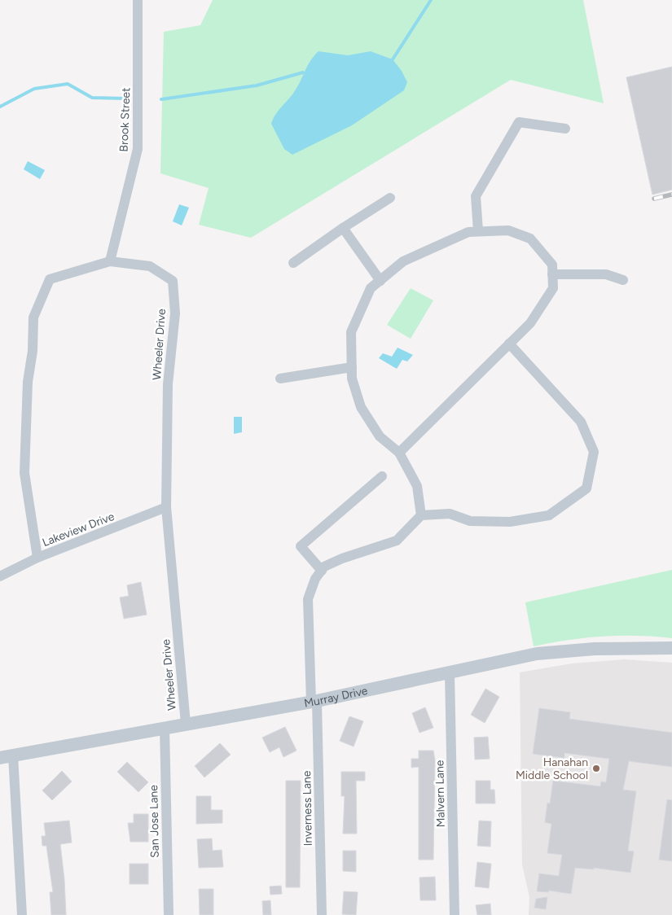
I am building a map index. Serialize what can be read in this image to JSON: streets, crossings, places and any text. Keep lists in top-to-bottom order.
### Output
{
  "streets": {
    "street": [
      "Brook Street",
      "Wheeler Drive",
      "Lakeview Drive",
      "Murray Drive",
      "Malvern Lane",
      "Inverness Lane",
      "San Jose Lane"
    ]
  },
  "crossings": [
    ["Brook Street", "Wheeler Drive"],
    ["Wheeler Drive", "Lakeview Drive"],
    ["Wheeler Drive", "Murray Drive"],
    ["Murray Drive", "Malvern Lane"],
    ["Murray Drive", "Inverness Lane"],
    ["Murray Drive", "San Jose Lane"]
  ],
  "places": ["Hanahan Middle School"]
}
